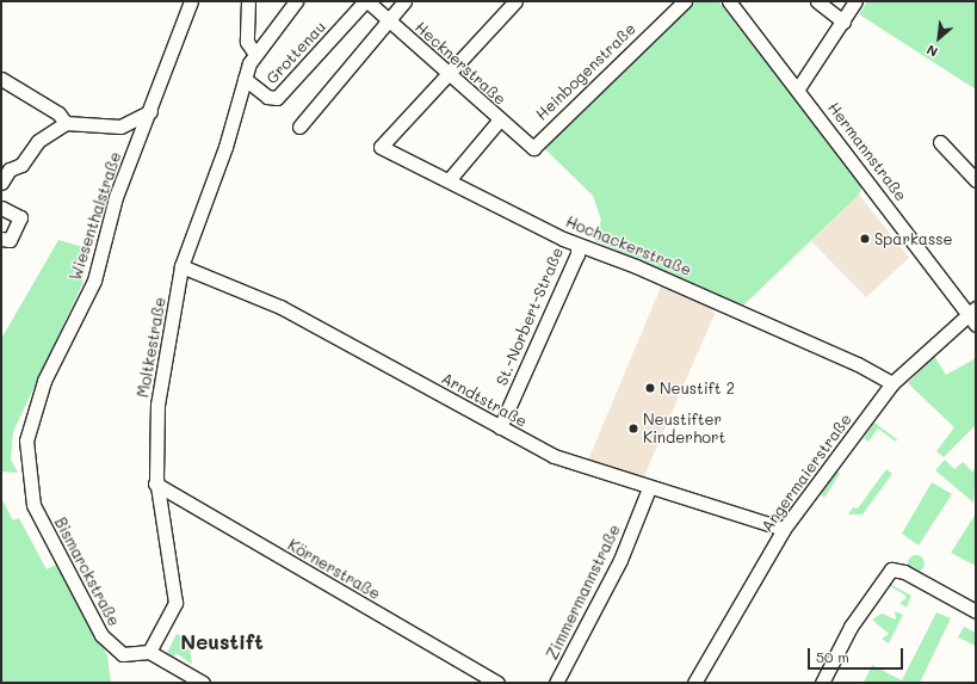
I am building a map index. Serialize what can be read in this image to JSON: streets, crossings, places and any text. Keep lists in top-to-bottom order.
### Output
{
  "streets": {
    "street": [
      "Grottenau",
      "Hecknerstraße",
      "Heinbogenstraße",
      "Hermannstraße",
      "Wiesenthalstraße",
      "Hochackerstraße",
      "St.-Norbert-Straße",
      "Moltkestraße",
      "Arndtstraße",
      "Angermaierstraße",
      "Körnerstraße",
      "Bismarckstraße",
      "Zimmermannstraße"
    ]
  },
  "crossings": [
    ["Grottenau", "Hecknerstraße"],
    ["Grottenau", "Moltkestraße"],
    ["Hecknerstraße", "Heinbogenstraße"],
    ["Hecknerstraße", "Hochackerstraße"],
    ["Hermannstraße", "Angermaierstraße"],
    ["Wiesenthalstraße", "Bismarckstraße"],
    ["Hochackerstraße", "St.-Norbert-Straße"],
    ["Hochackerstraße", "Angermaierstraße"],
    ["St.-Norbert-Straße", "Arndtstraße"],
    ["Moltkestraße", "Arndtstraße"],
    ["Moltkestraße", "Körnerstraße"],
    ["Moltkestraße", "Bismarckstraße"],
    ["Arndtstraße", "Angermaierstraße"],
    ["Arndtstraße", "Zimmermannstraße"]
  ],
  "districts": ["Neustift"],
  "places": ["Sparkasse", "Neustift 2", "Neustifter Kinderhort"],
  "scale_bar": "50 m",
  "north": "bottom left"
}
